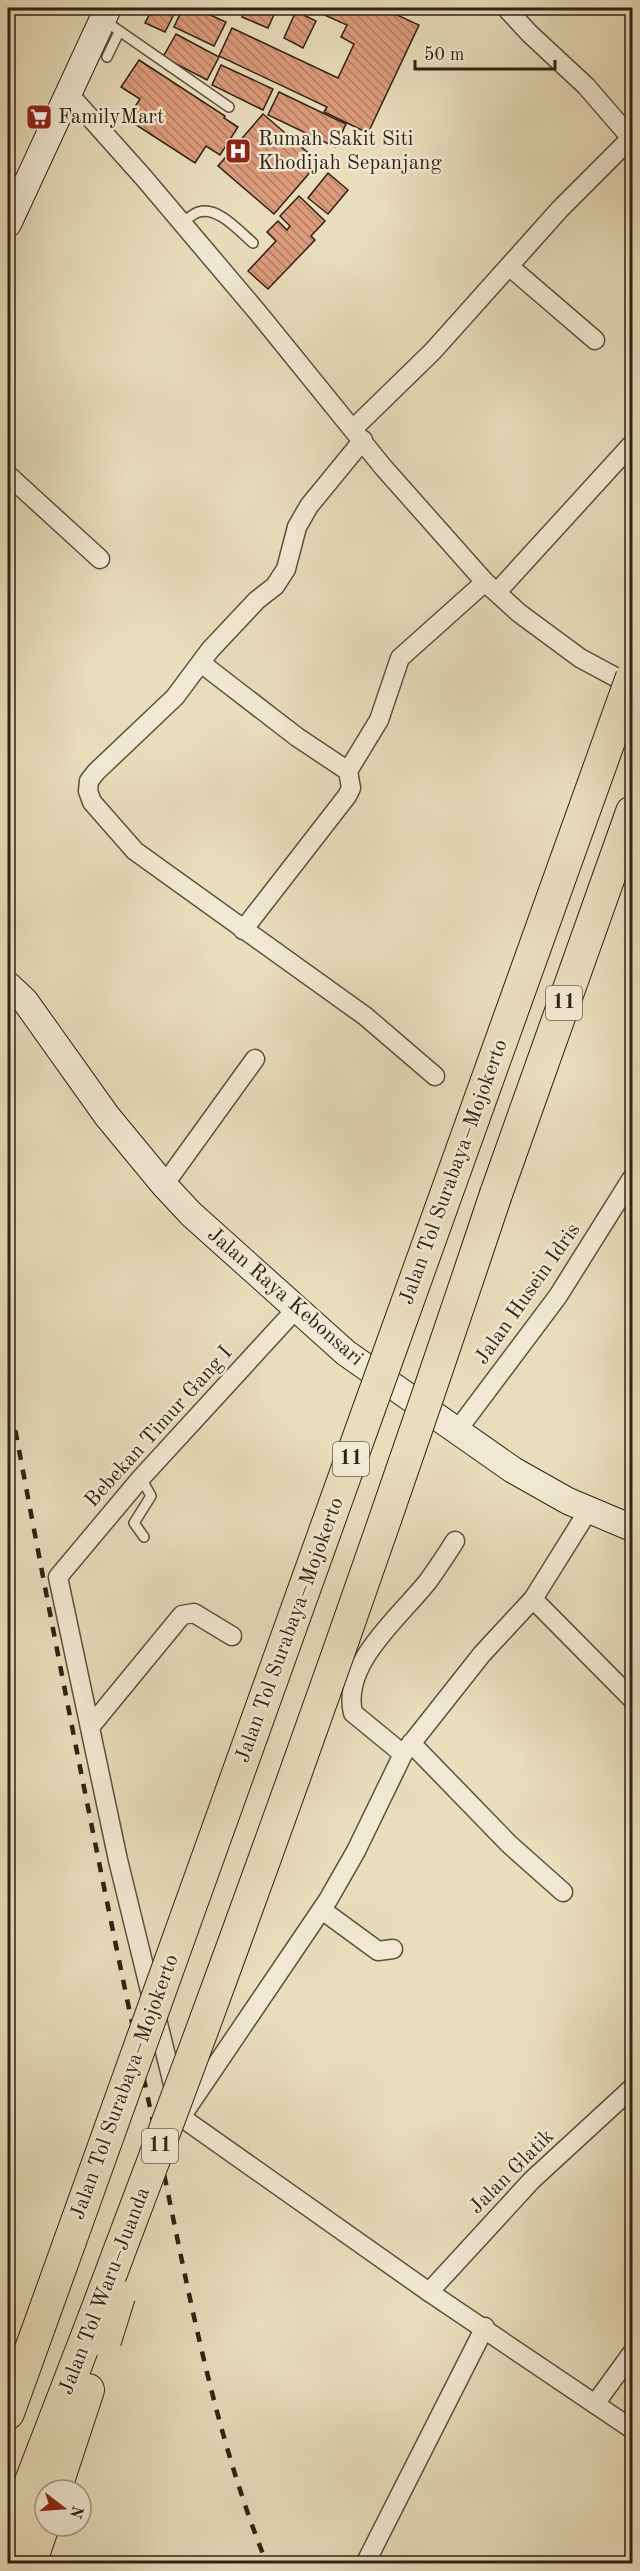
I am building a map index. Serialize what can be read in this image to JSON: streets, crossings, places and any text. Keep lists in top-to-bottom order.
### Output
{
  "streets": {
    "highway": ["11", "Jalan Tol Surabaya–Mojokerto", "Jalan Tol Waru–Juanda"],
    "main road": ["Jalan Raya Kebonsari"],
    "street": ["Jalan Husein Idris", "Bebekan Timur Gang I", "Jalan Glatik"]
  },
  "crossings": [
    ["Jalan Husein Idris", "Jalan Raya Kebonsari"],
    ["Jalan Raya Kebonsari", "Bebekan Timur Gang I"]
  ],
  "places": {
    "supermarket": ["FamilyMart"],
    "hospital": ["Rumah Sakit Siti Khodijah Sepanjang"]
  },
  "scale_bar": "50 m",
  "north": "right"
}
